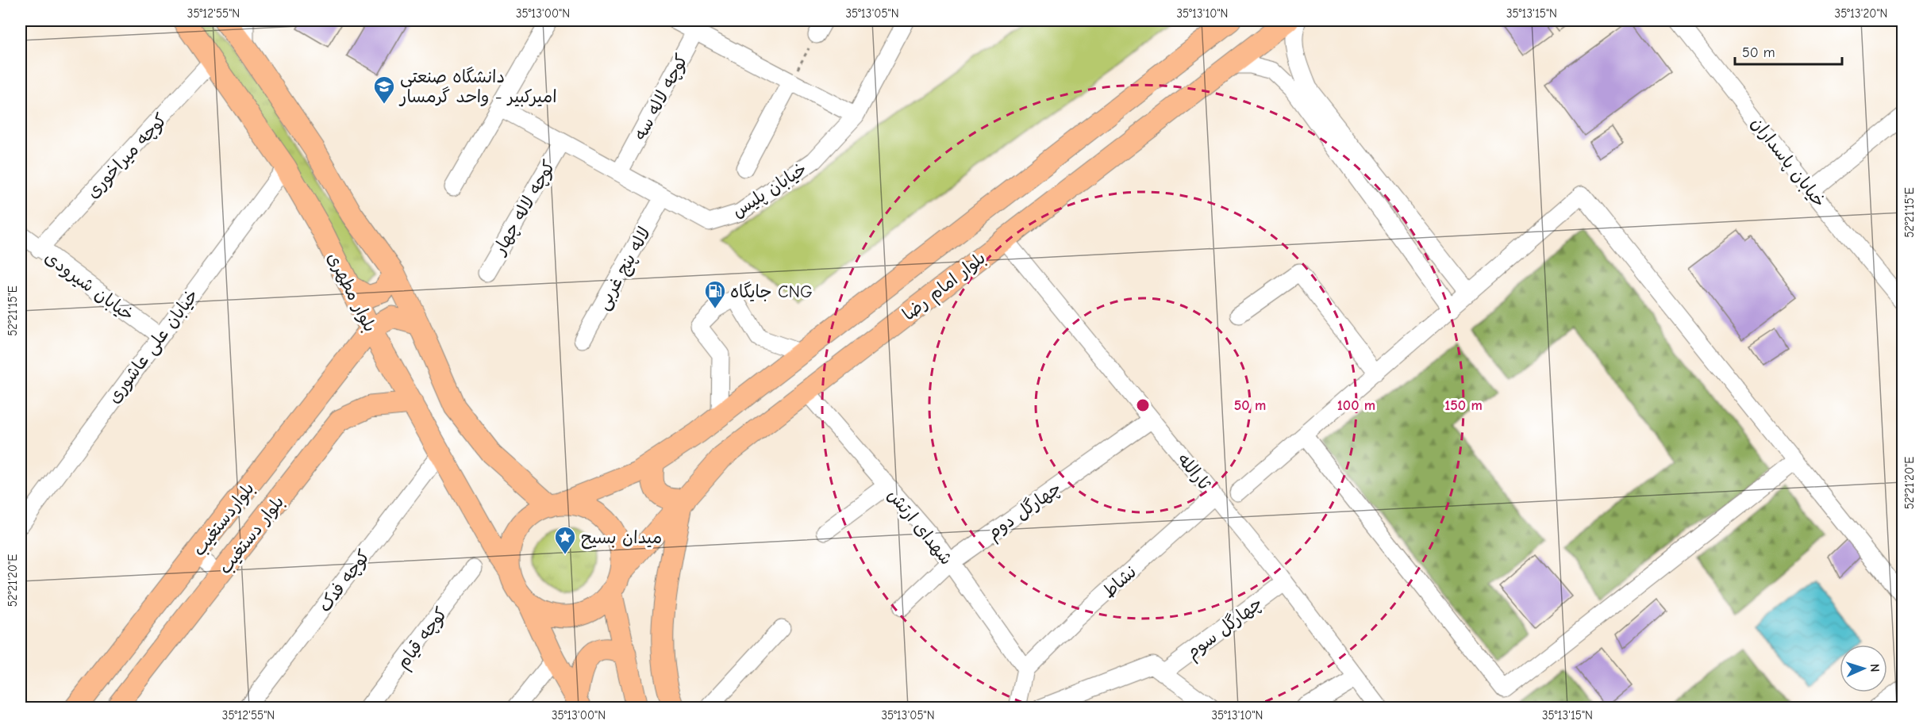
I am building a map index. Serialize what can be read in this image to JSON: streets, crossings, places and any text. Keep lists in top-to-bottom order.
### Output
{
  "streets": {
    "main road": [
      "بلوار امام رضا",
      "بلوار مطهری",
      "بلواردستغیب",
      "بلوار دستغیب"
    ],
    "street": [
      "کوچه لاله سه",
      "کوچه میراخوری",
      "خیابان پاسداران",
      "خیابان پلیس",
      "کوچه لاله چهار",
      "لاله پنج غربی",
      "خیابان شیرودی",
      "خیابان علی عاشوری",
      "ثارالله",
      "چهارگل دوم",
      "شهدای ارتش",
      "کوچه فدک",
      "نشاط",
      "چهارگل سوم",
      "کوچه قیام"
    ]
  },
  "crossings": [
    ["کوچه لاله سه", "خیابان پلیس"],
    ["کوچه میراخوری", "خیابان شیرودی"],
    ["کوچه میراخوری", "بلوار مطهری"],
    ["خیابان پلیس", "کوچه لاله چهار"],
    ["خیابان پلیس", "لاله پنج غربی"],
    ["خیابان شیرودی", "خیابان علی عاشوری"],
    ["بلوار امام رضا", "بلوار مطهری"],
    ["بلوار امام رضا", "ثارالله"],
    ["بلوار امام رضا", "شهدای ارتش"],
    ["بلوار مطهری", "خیابان علی عاشوری"],
    ["بلوار مطهری", "بلواردستغیب"],
    ["بلوار مطهری", "بلوار دستغیب"],
    ["بلوار مطهری", "کوچه فدک"],
    ["ثارالله", "چهارگل دوم"],
    ["ثارالله", "نشاط"],
    ["ثارالله", "چهارگل سوم"],
    ["چهارگل دوم", "شهدای ارتش"],
    ["شهدای ارتش", "نشاط"]
  ],
  "places": {
    "school or university": ["دانشگاه صنعتی امیرکبیر - واحد گرمسار"],
    "fuel station": ["جایگاه CNG"],
    "place": ["میدان بسیح"]
  },
  "scale_bar": "50 m",
  "north": "right",
  "coordinates": [
    "35°12'55\"N",
    "35°13'00\"N",
    "35°13'05\"N",
    "35°13'10\"N",
    "35°13'15\"N",
    "35°13'20\"N",
    "52°21'15\"E",
    "52°21'20\"E"
  ],
  "rings": ["50 m", "100 m", "150 m"]
}
